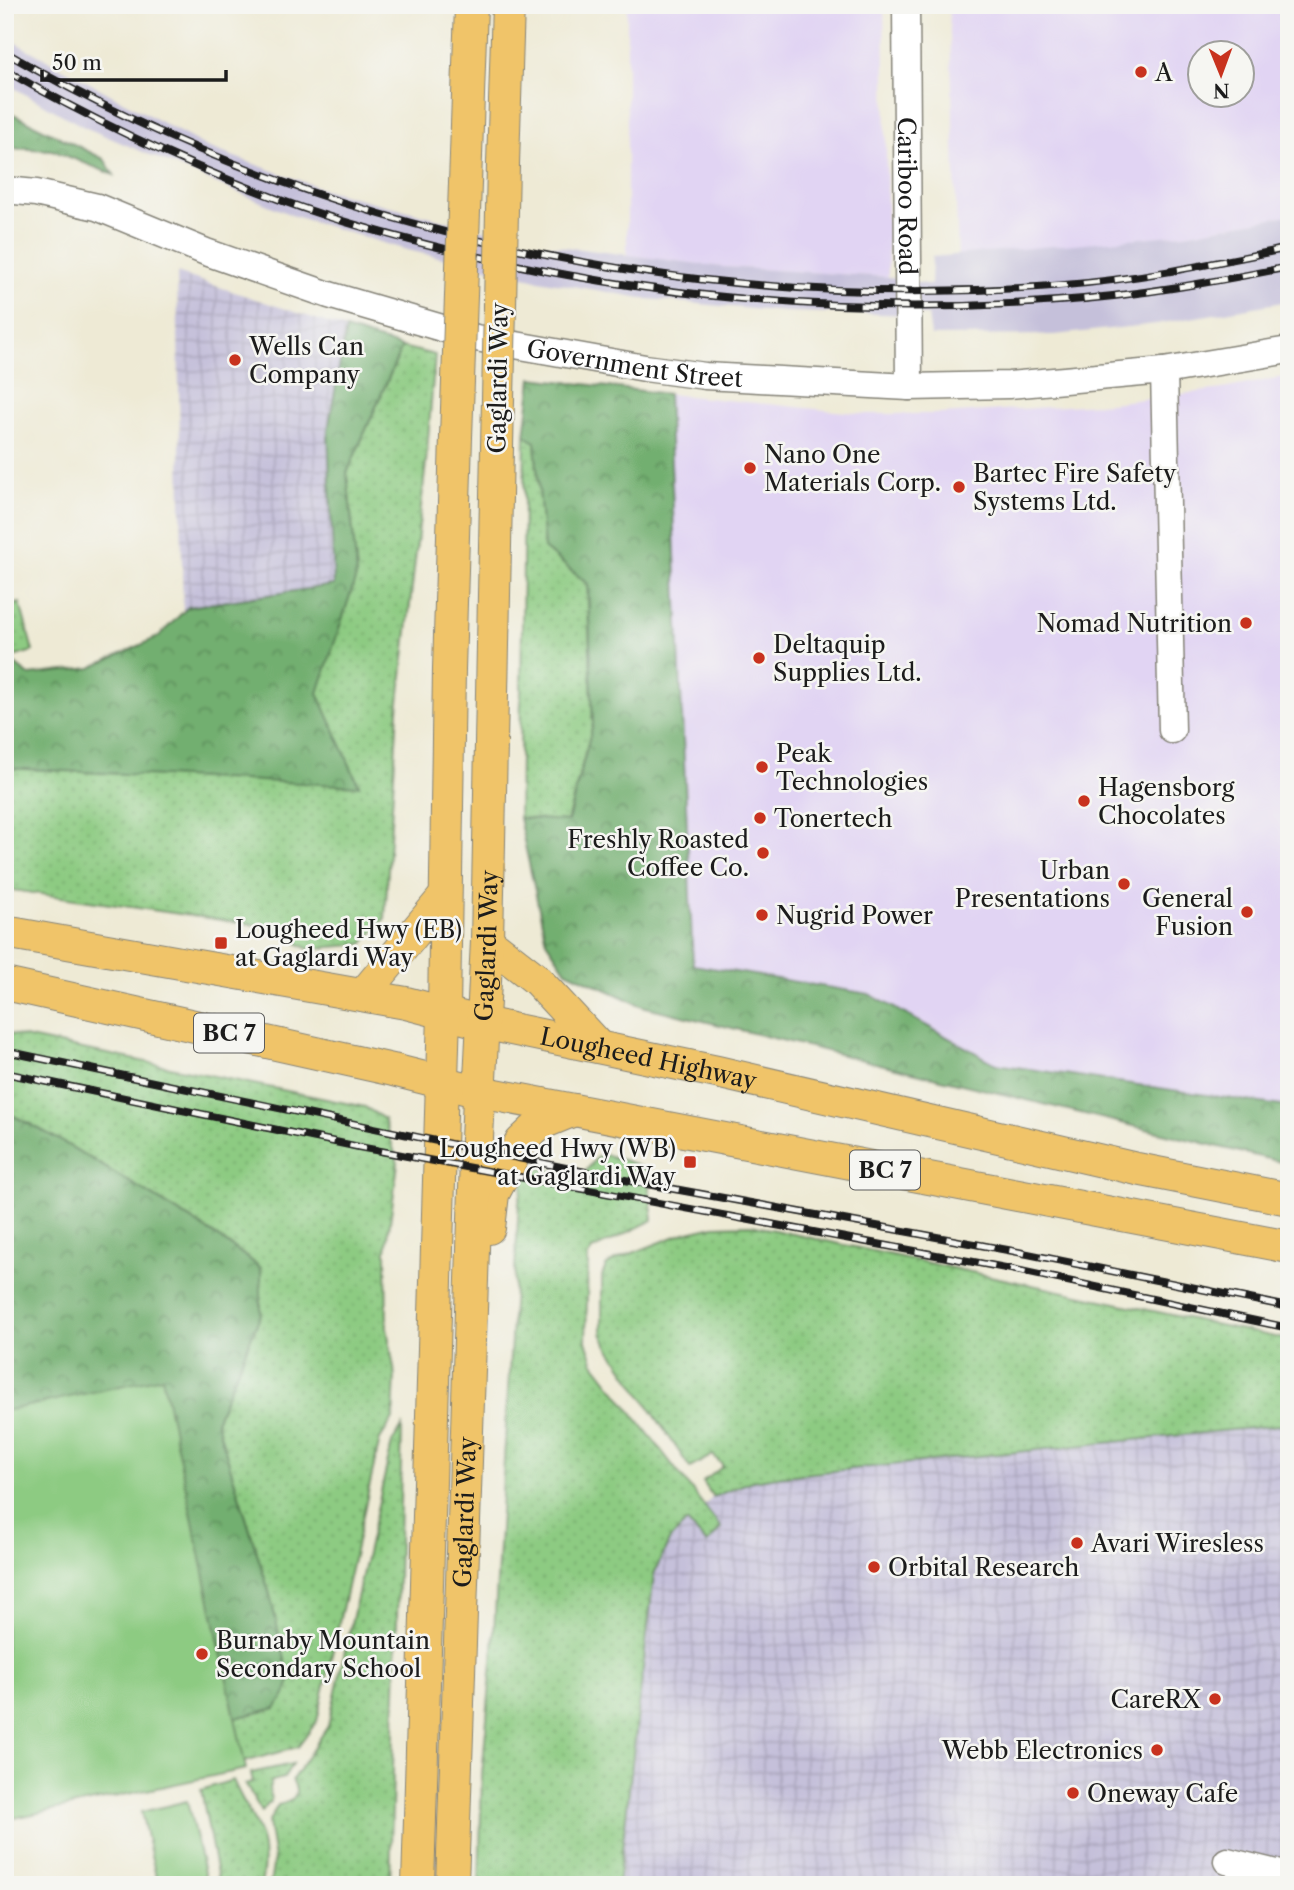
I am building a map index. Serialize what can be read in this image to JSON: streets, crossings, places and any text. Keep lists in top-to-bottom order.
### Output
{
  "streets": {
    "main road": ["Gaglardi Way", "BC 7", "Lougheed Highway"],
    "street": ["Cariboo Road", "Government Street"]
  },
  "crossings": [
    ["Cariboo Road", "Government Street"],
    ["Gaglardi Way", "BC 7"],
    ["Gaglardi Way", "Lougheed Highway"]
  ],
  "places": {
    "other": [
      "A",
      "Wells Can Company",
      "Nano One Materials Corp.",
      "Bartec Fire Safety Systems Ltd.",
      "Nomad Nutrition",
      "Deltaquip Supplies Ltd.",
      "Peak Technologies",
      "Hagensborg Chocolates",
      "Tonertech",
      "Freshly Roasted Coffee Co.",
      "Urban Presentations",
      "General Fusion",
      "Nugrid Power",
      "Avari Wiresless",
      "Orbital Research",
      "Burnaby Mountain Secondary School",
      "CareRX",
      "Webb Electronics",
      "Oneway Cafe"
    ],
    "transit": ["Lougheed Hwy (EB) at Gaglardi Way", "Lougheed Hwy (WB) at Gaglardi Way"]
  },
  "scale_bar": "50 m",
  "north": "bottom"
}
